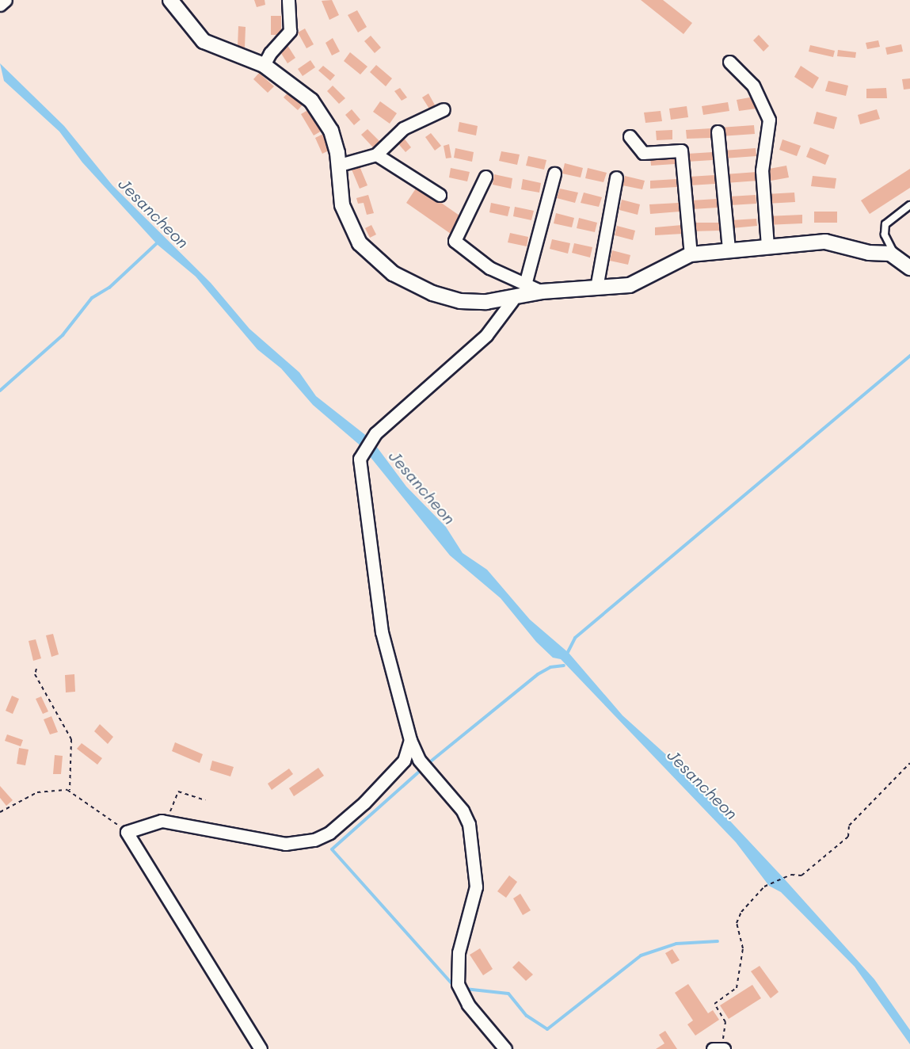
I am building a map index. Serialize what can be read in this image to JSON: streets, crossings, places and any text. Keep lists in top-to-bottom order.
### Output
{
  "water": ["Jesancheon"]
}
